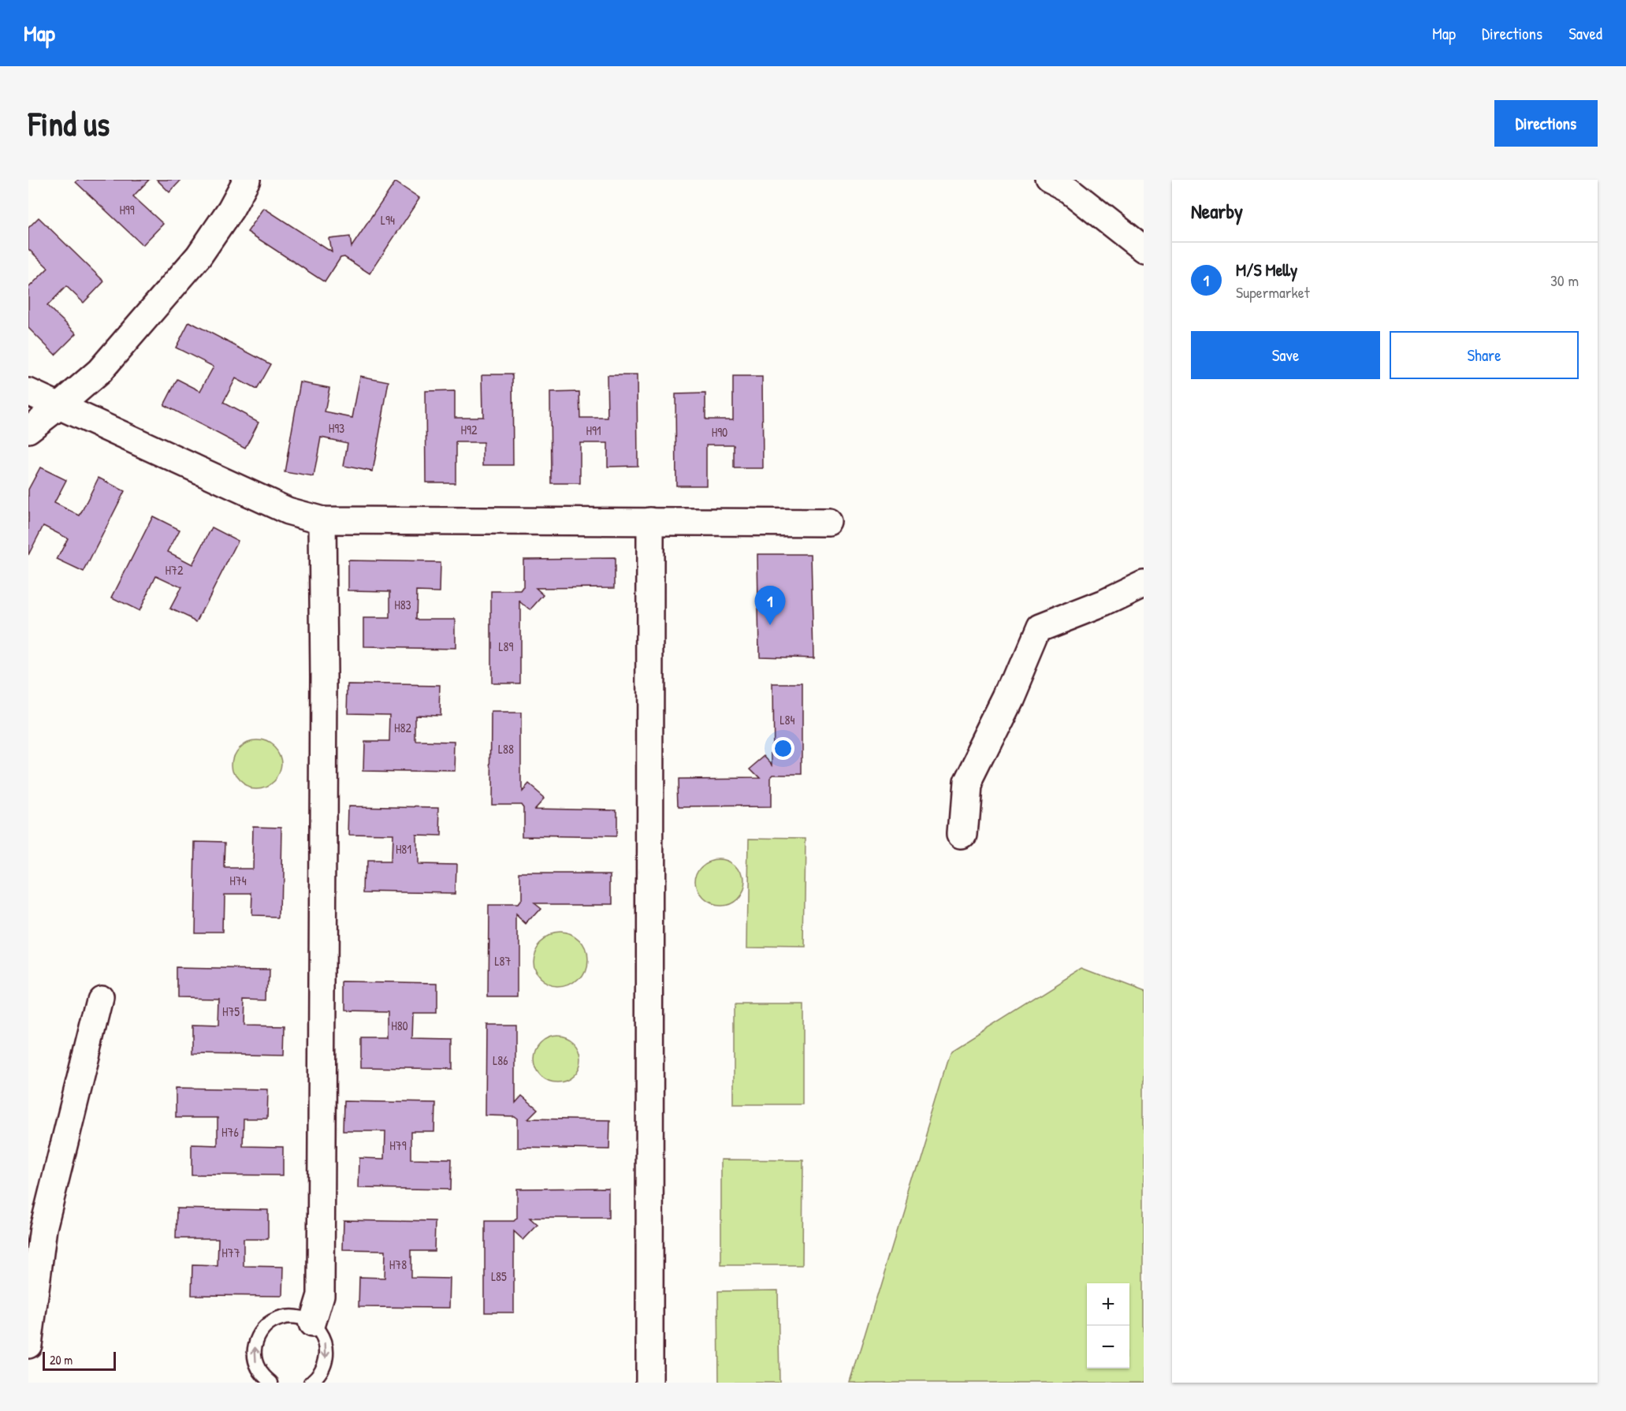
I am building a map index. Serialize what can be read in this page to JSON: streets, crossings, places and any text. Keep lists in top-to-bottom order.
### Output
{
  "house_numbers": [
    "H99",
    "L94",
    "H93",
    "H92",
    "H91",
    "H90",
    "H72",
    "H83",
    "L89",
    "L84",
    "H82",
    "L88",
    "H81",
    "H74",
    "L87",
    "H75",
    "H80",
    "L86",
    "H76",
    "H79",
    "H77",
    "H78",
    "L85"
  ],
  "scale_bar": "20 m",
  "page": {
    "header": "Map",
    "nav": ["Map", "Directions", "Saved"],
    "buttons": [
      "Directions",
      ["Save", "Share"]
    ],
    "title": "Find us",
    "heading": "Nearby",
    "list": [
      {
        "mark": "1",
        "name": "M/S Melly",
        "note": "Supermarket",
        "value": "30 m"
      }
    ],
    "pins": "1",
    "map_buttons": ["+", "−"],
    "scale": "20 m"
  }
}
